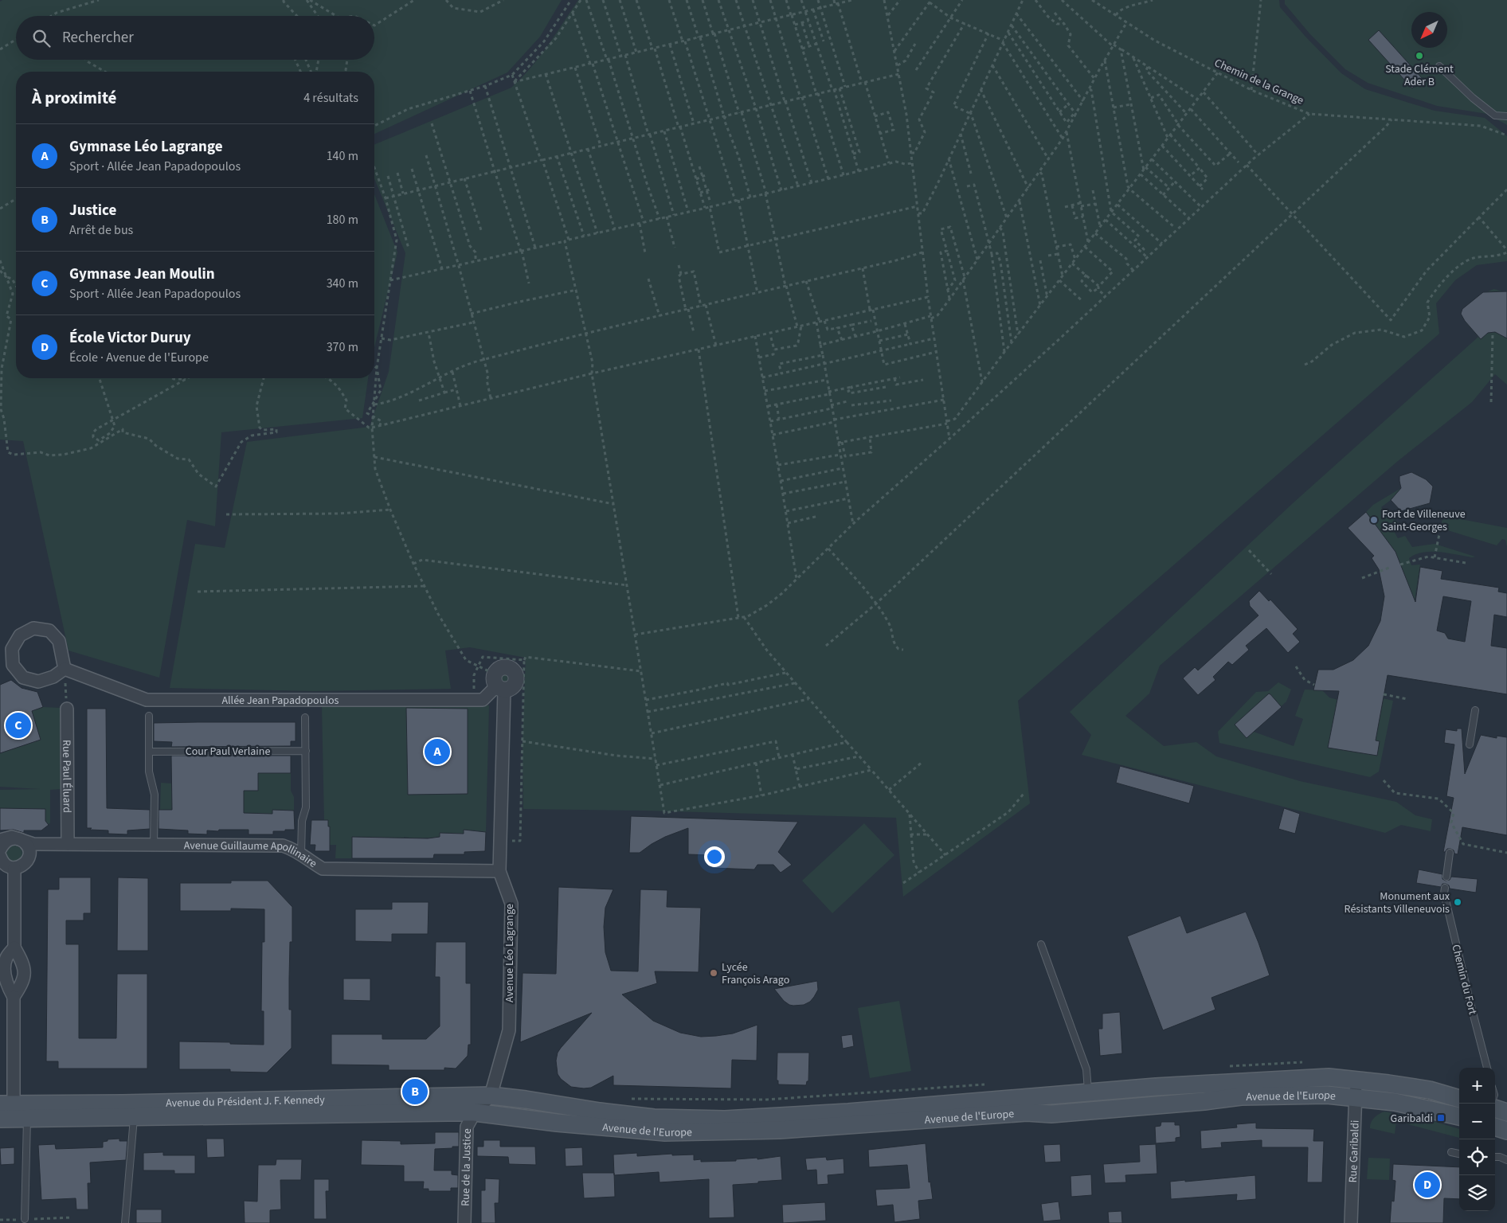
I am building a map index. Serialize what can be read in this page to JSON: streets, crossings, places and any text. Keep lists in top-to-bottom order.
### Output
{
  "streets": {
    "main road": ["Avenue de l'Europe", "Avenue du Président J. F. Kennedy"],
    "street": [
      "Allée Jean Papadopoulos",
      "Rue Paul Éluard",
      "Avenue Guillaume Apollinaire",
      "Avenue Léo Lagrange",
      "Rue Garibaldi",
      "Rue de la Justice"
    ],
    "lane": ["Cour Paul Verlaine", "Chemin du Fort"],
    "path": ["Chemin de la Grange"]
  },
  "crossings": [
    ["Allée Jean Papadopoulos", "Avenue Léo Lagrange"],
    ["Rue Paul Éluard", "Avenue Guillaume Apollinaire"],
    ["Avenue Guillaume Apollinaire", "Avenue Léo Lagrange"],
    ["Avenue Léo Lagrange", "Avenue de l'Europe"],
    ["Avenue Léo Lagrange", "Avenue du Président J. F. Kennedy"],
    ["Avenue Léo Lagrange", "Rue de la Justice"],
    ["Avenue de l'Europe", "Avenue du Président J. F. Kennedy"],
    ["Avenue de l'Europe", "Rue Garibaldi"],
    ["Avenue de l'Europe", "Rue de la Justice"],
    ["Avenue du Président J. F. Kennedy", "Rue de la Justice"]
  ],
  "places": {
    "other": [
      "Stade Clément Ader B",
      "Fort de Villeneuve Saint-Georges",
      "Monument aux Résistants Villeneuvois",
      "Lycée François Arago"
    ],
    "transit": ["Garibaldi"]
  },
  "north": "bottom left",
  "page": {
    "search": "Rechercher",
    "heading": ["À proximité", "4 résultats"],
    "list": [
      {
        "mark": "A",
        "name": "Gymnase Léo Lagrange",
        "note": "Sport · Allée Jean Papadopoulos",
        "value": "140 m"
      },
      {
        "mark": "B",
        "name": "Justice",
        "note": "Arrêt de bus",
        "value": "180 m"
      },
      {
        "mark": "C",
        "name": "Gymnase Jean Moulin",
        "note": "Sport · Allée Jean Papadopoulos",
        "value": "340 m"
      },
      {
        "mark": "D",
        "name": "École Victor Duruy",
        "note": "École · Avenue de l'Europe",
        "value": "370 m"
      }
    ],
    "pins": [
      "C",
      "A",
      "B",
      "D"
    ],
    "map_buttons": ["+", "−"]
  }
}
